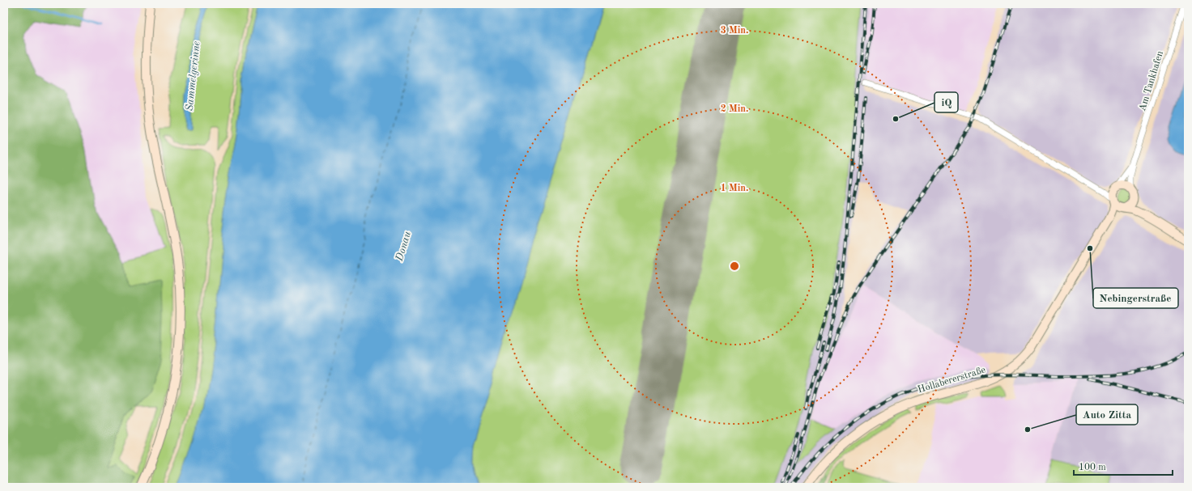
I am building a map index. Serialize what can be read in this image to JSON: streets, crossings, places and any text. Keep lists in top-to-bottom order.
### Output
{
  "streets": {
    "street": ["Am Tankhafen", "Hollabererstraße"]
  },
  "crossings": [
    ["Am Tankhafen", "Hollabererstraße"]
  ],
  "water": ["Sammelgerinne", "Donau"],
  "places": ["iQ", "Nebingerstraße", "Auto Zitta"],
  "scale_bar": "100 m",
  "rings": ["3 Min.", "2 Min.", "1 Min."]
}
